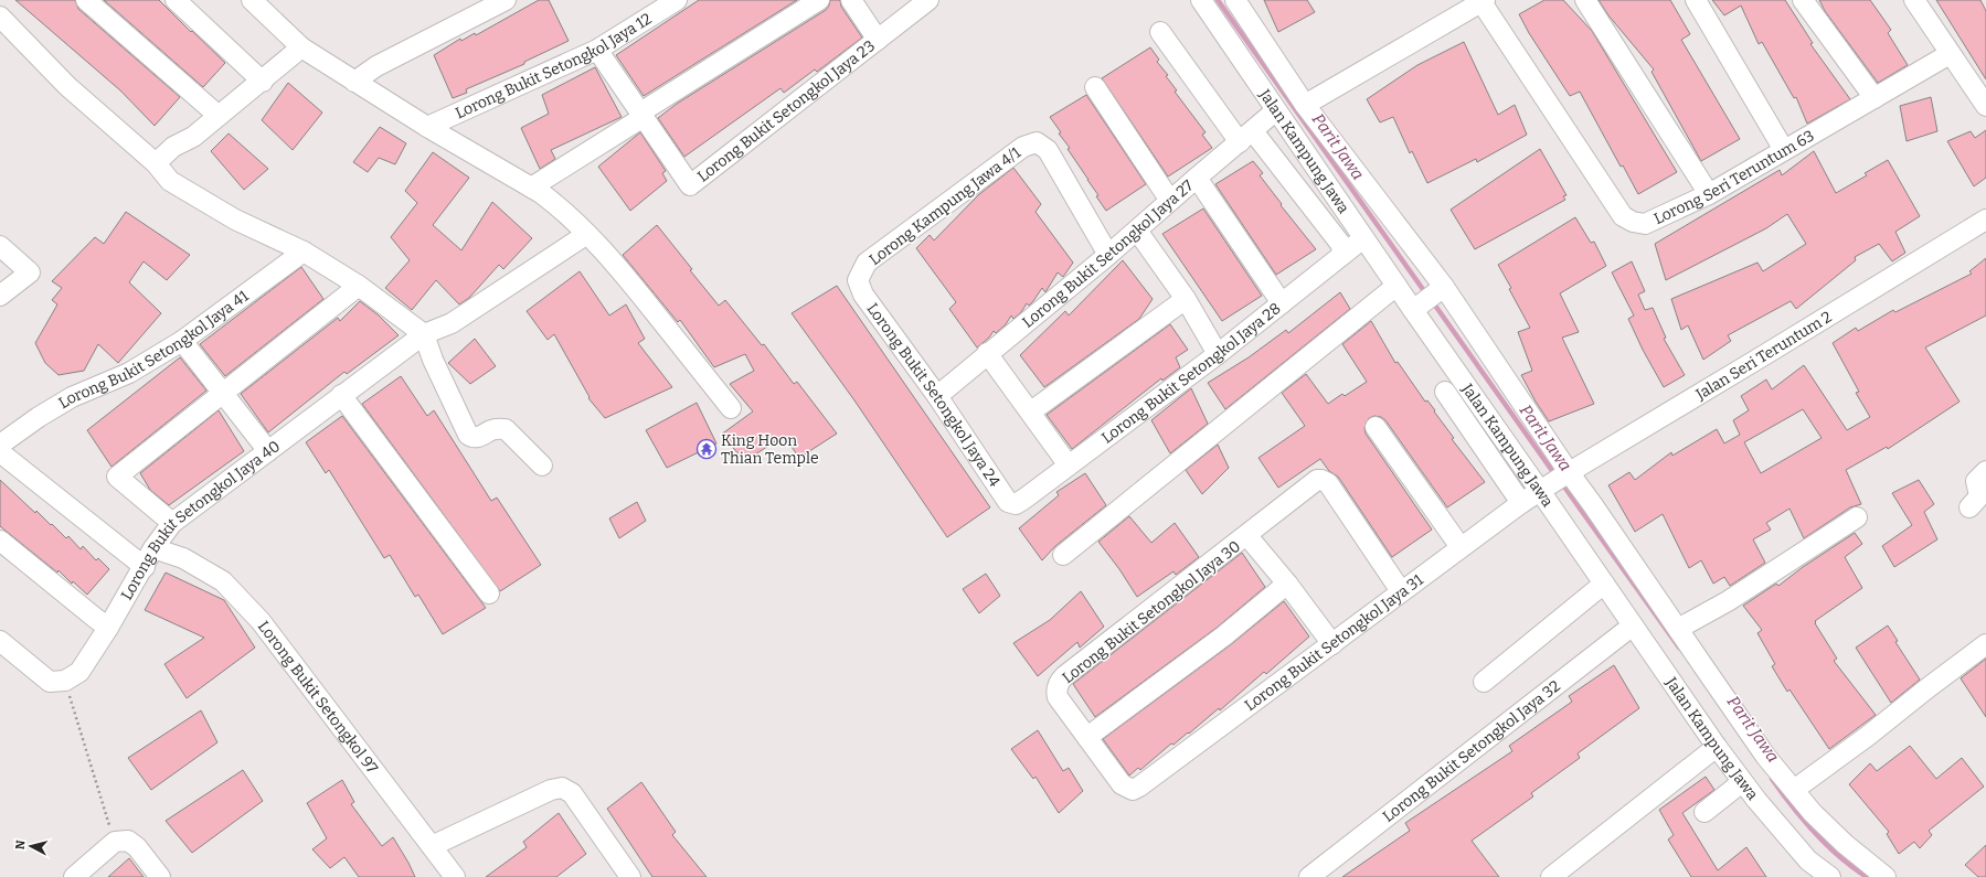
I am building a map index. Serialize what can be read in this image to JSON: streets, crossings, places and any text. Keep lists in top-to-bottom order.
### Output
{
  "streets": {
    "street": [
      "Lorong Bukit Setongkol Jaya 12",
      "Lorong Bukit Setongkol Jaya 23",
      "Jalan Kampung Jawa",
      "Lorong Seri Teruntum 63",
      "Lorong Kampung Jawa 4/1",
      "Lorong Bukit Setongkol Jaya 27",
      "Lorong Bukit Setongkol Jaya 41",
      "Jalan Seri Teruntum 2",
      "Lorong Bukit Setongkol Jaya 28",
      "Lorong Bukit Setongkol Jaya 24",
      "Lorong Bukit Setongkol Jaya 40",
      "Lorong Bukit Setongkol Jaya 30",
      "Lorong Bukit Setongkol Jaya 31",
      "Lorong Bukit Setongkol 97",
      "Lorong Bukit Setongkol Jaya 32"
    ]
  },
  "crossings": [
    ["Lorong Bukit Setongkol Jaya 12", "Lorong Bukit Setongkol Jaya 23"],
    ["Jalan Kampung Jawa", "Lorong Bukit Setongkol Jaya 27"],
    ["Jalan Kampung Jawa", "Jalan Seri Teruntum 2"],
    ["Jalan Kampung Jawa", "Lorong Bukit Setongkol Jaya 28"],
    ["Jalan Kampung Jawa", "Lorong Bukit Setongkol Jaya 31"],
    ["Jalan Kampung Jawa", "Lorong Bukit Setongkol Jaya 32"],
    ["Lorong Kampung Jawa 4/1", "Lorong Bukit Setongkol Jaya 27"],
    ["Lorong Kampung Jawa 4/1", "Lorong Bukit Setongkol Jaya 24"],
    ["Lorong Bukit Setongkol Jaya 27", "Lorong Bukit Setongkol Jaya 24"],
    ["Jalan Seri Teruntum 2", "Lorong Bukit Setongkol Jaya 31"],
    ["Lorong Bukit Setongkol Jaya 28", "Lorong Bukit Setongkol Jaya 24"],
    ["Lorong Bukit Setongkol Jaya 40", "Lorong Bukit Setongkol 97"],
    ["Lorong Bukit Setongkol Jaya 30", "Lorong Bukit Setongkol Jaya 31"]
  ],
  "water": ["Parit Jawa"],
  "places": {
    "temple": ["King Hoon Thian Temple"]
  },
  "north": "left"
}
